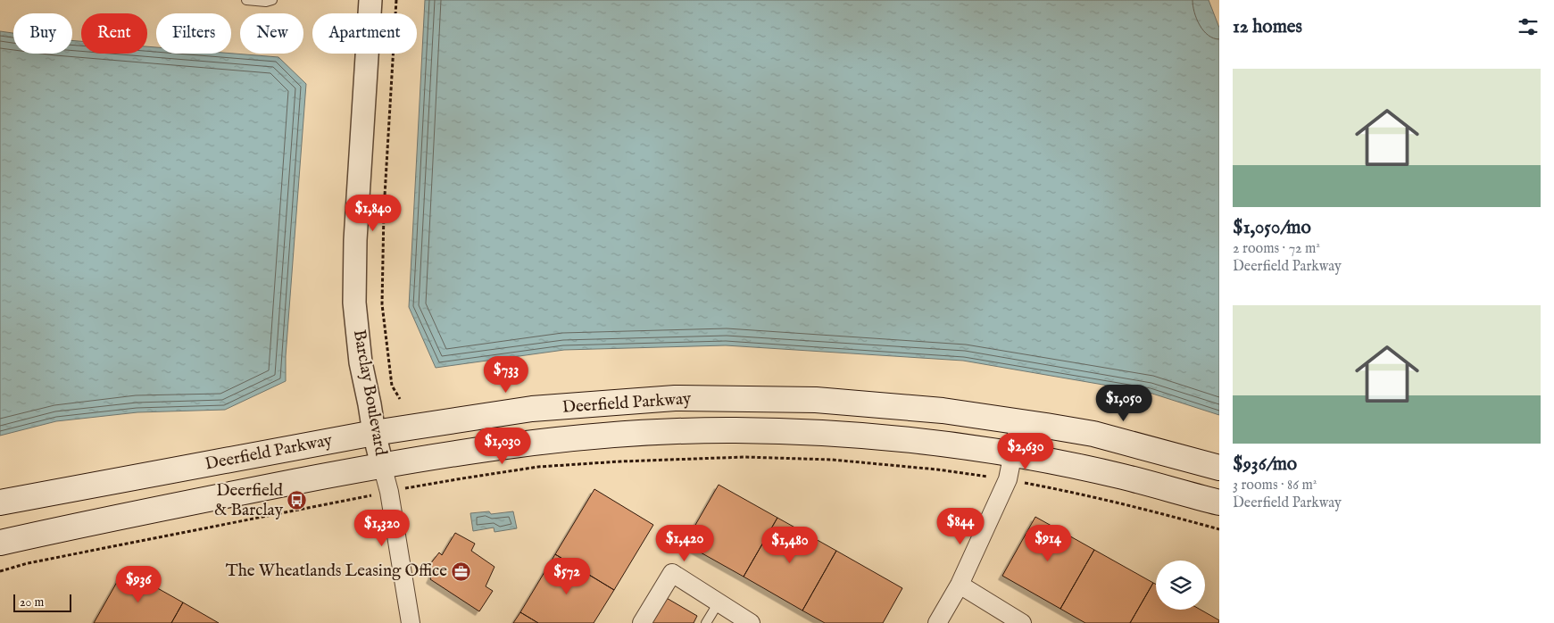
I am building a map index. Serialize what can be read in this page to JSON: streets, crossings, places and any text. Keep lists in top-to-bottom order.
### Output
{
  "streets": {
    "main road": ["Deerfield Parkway"],
    "street": ["Barclay Boulevard"]
  },
  "crossings": [
    ["Barclay Boulevard", "Deerfield Parkway"]
  ],
  "places": {
    "bus stop": ["Deerfield & Barclay"],
    "office": ["The Wheatlands Leasing Office"]
  },
  "scale_bar": "20 m",
  "page": {
    "heading": "12 homes",
    "chip": [
      "Buy",
      "Rent",
      "Filters",
      "New",
      "Apartment"
    ],
    "list": [
      {
        "name": "$1,050/mo",
        "note": "2 rooms · 72 m² · Deerfield Parkway"
      },
      {
        "name": "$936/mo",
        "note": "3 rooms · 86 m² · Deerfield Parkway"
      }
    ],
    "price": [
      "$1,840",
      "$733",
      "$1,050",
      "$1,030",
      "$2,630",
      "$844",
      "$1,320",
      "$1,420",
      "$914",
      "$1,480",
      "$572",
      "$936"
    ],
    "scale": "20 m"
  }
}
